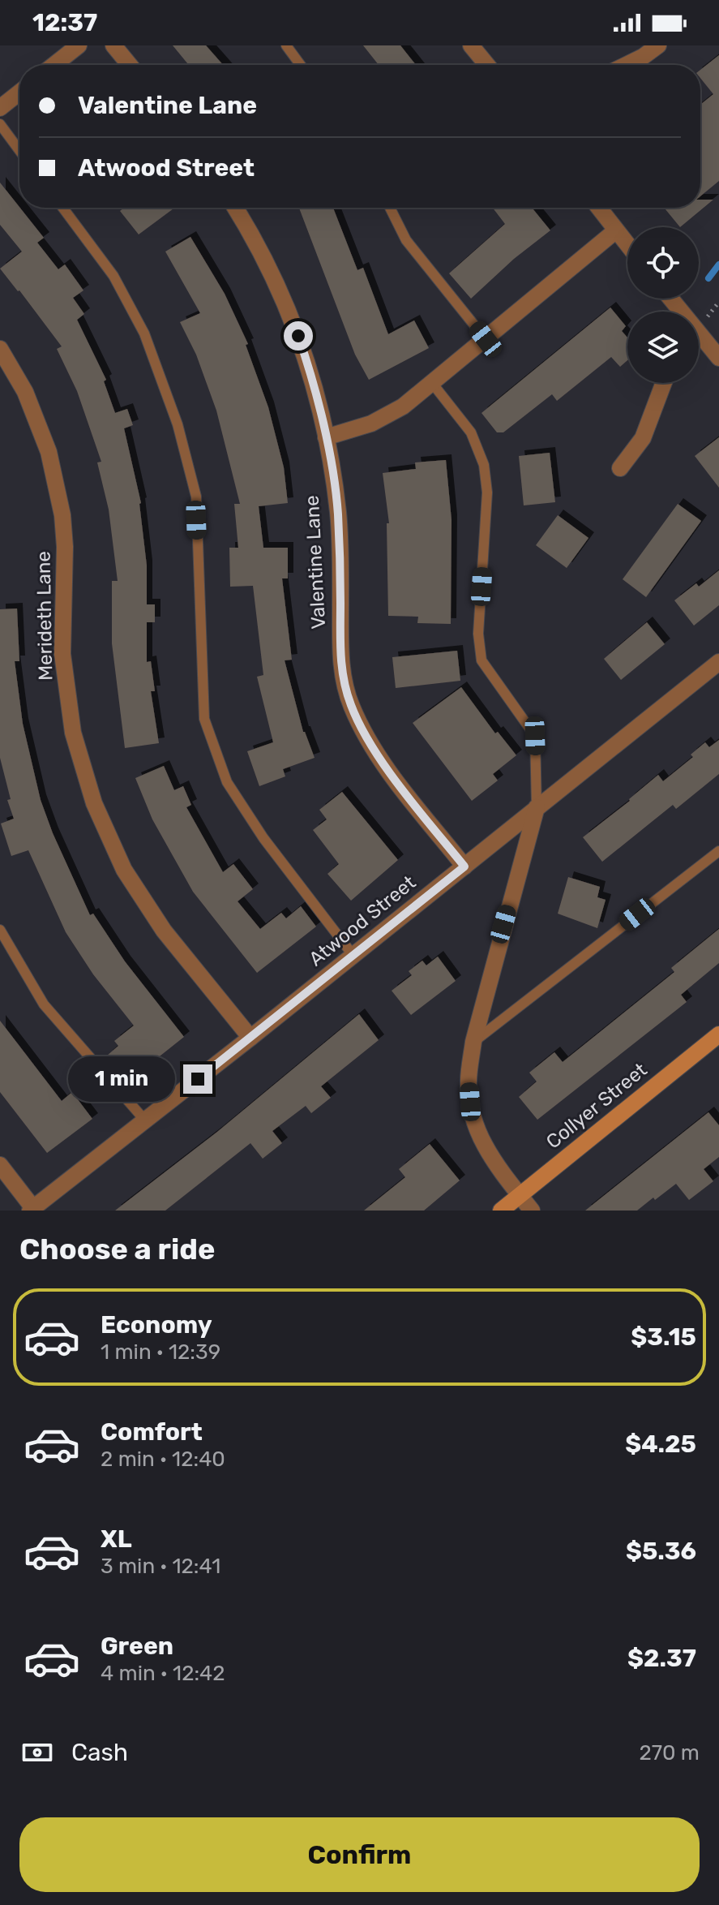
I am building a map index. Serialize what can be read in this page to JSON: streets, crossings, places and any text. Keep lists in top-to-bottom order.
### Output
{
  "streets": {
    "street": [
      "Valentine Lane",
      "Merideth Lane",
      "Atwood Street",
      "Collyer Street"
    ]
  },
  "crossings": [
    ["Valentine Lane", "Atwood Street"],
    ["Merideth Lane", "Atwood Street"]
  ],
  "page": {
    "status": "12:37",
    "banner": ["Valentine Lane", "Atwood Street"],
    "bubble": "1 min",
    "heading": "Choose a ride",
    "list": [
      {
        "name": "Economy",
        "note": "1 min · 12:39",
        "value": "$3.15"
      },
      {
        "name": "Comfort",
        "note": "2 min · 12:40",
        "value": "$4.25"
      },
      {
        "name": "XL",
        "note": "3 min · 12:41",
        "value": "$5.36"
      },
      {
        "name": "Green",
        "note": "4 min · 12:42",
        "value": "$2.37"
      }
    ],
    "pay": ["Cash", "270 m"],
    "buttons": "Confirm"
  }
}
